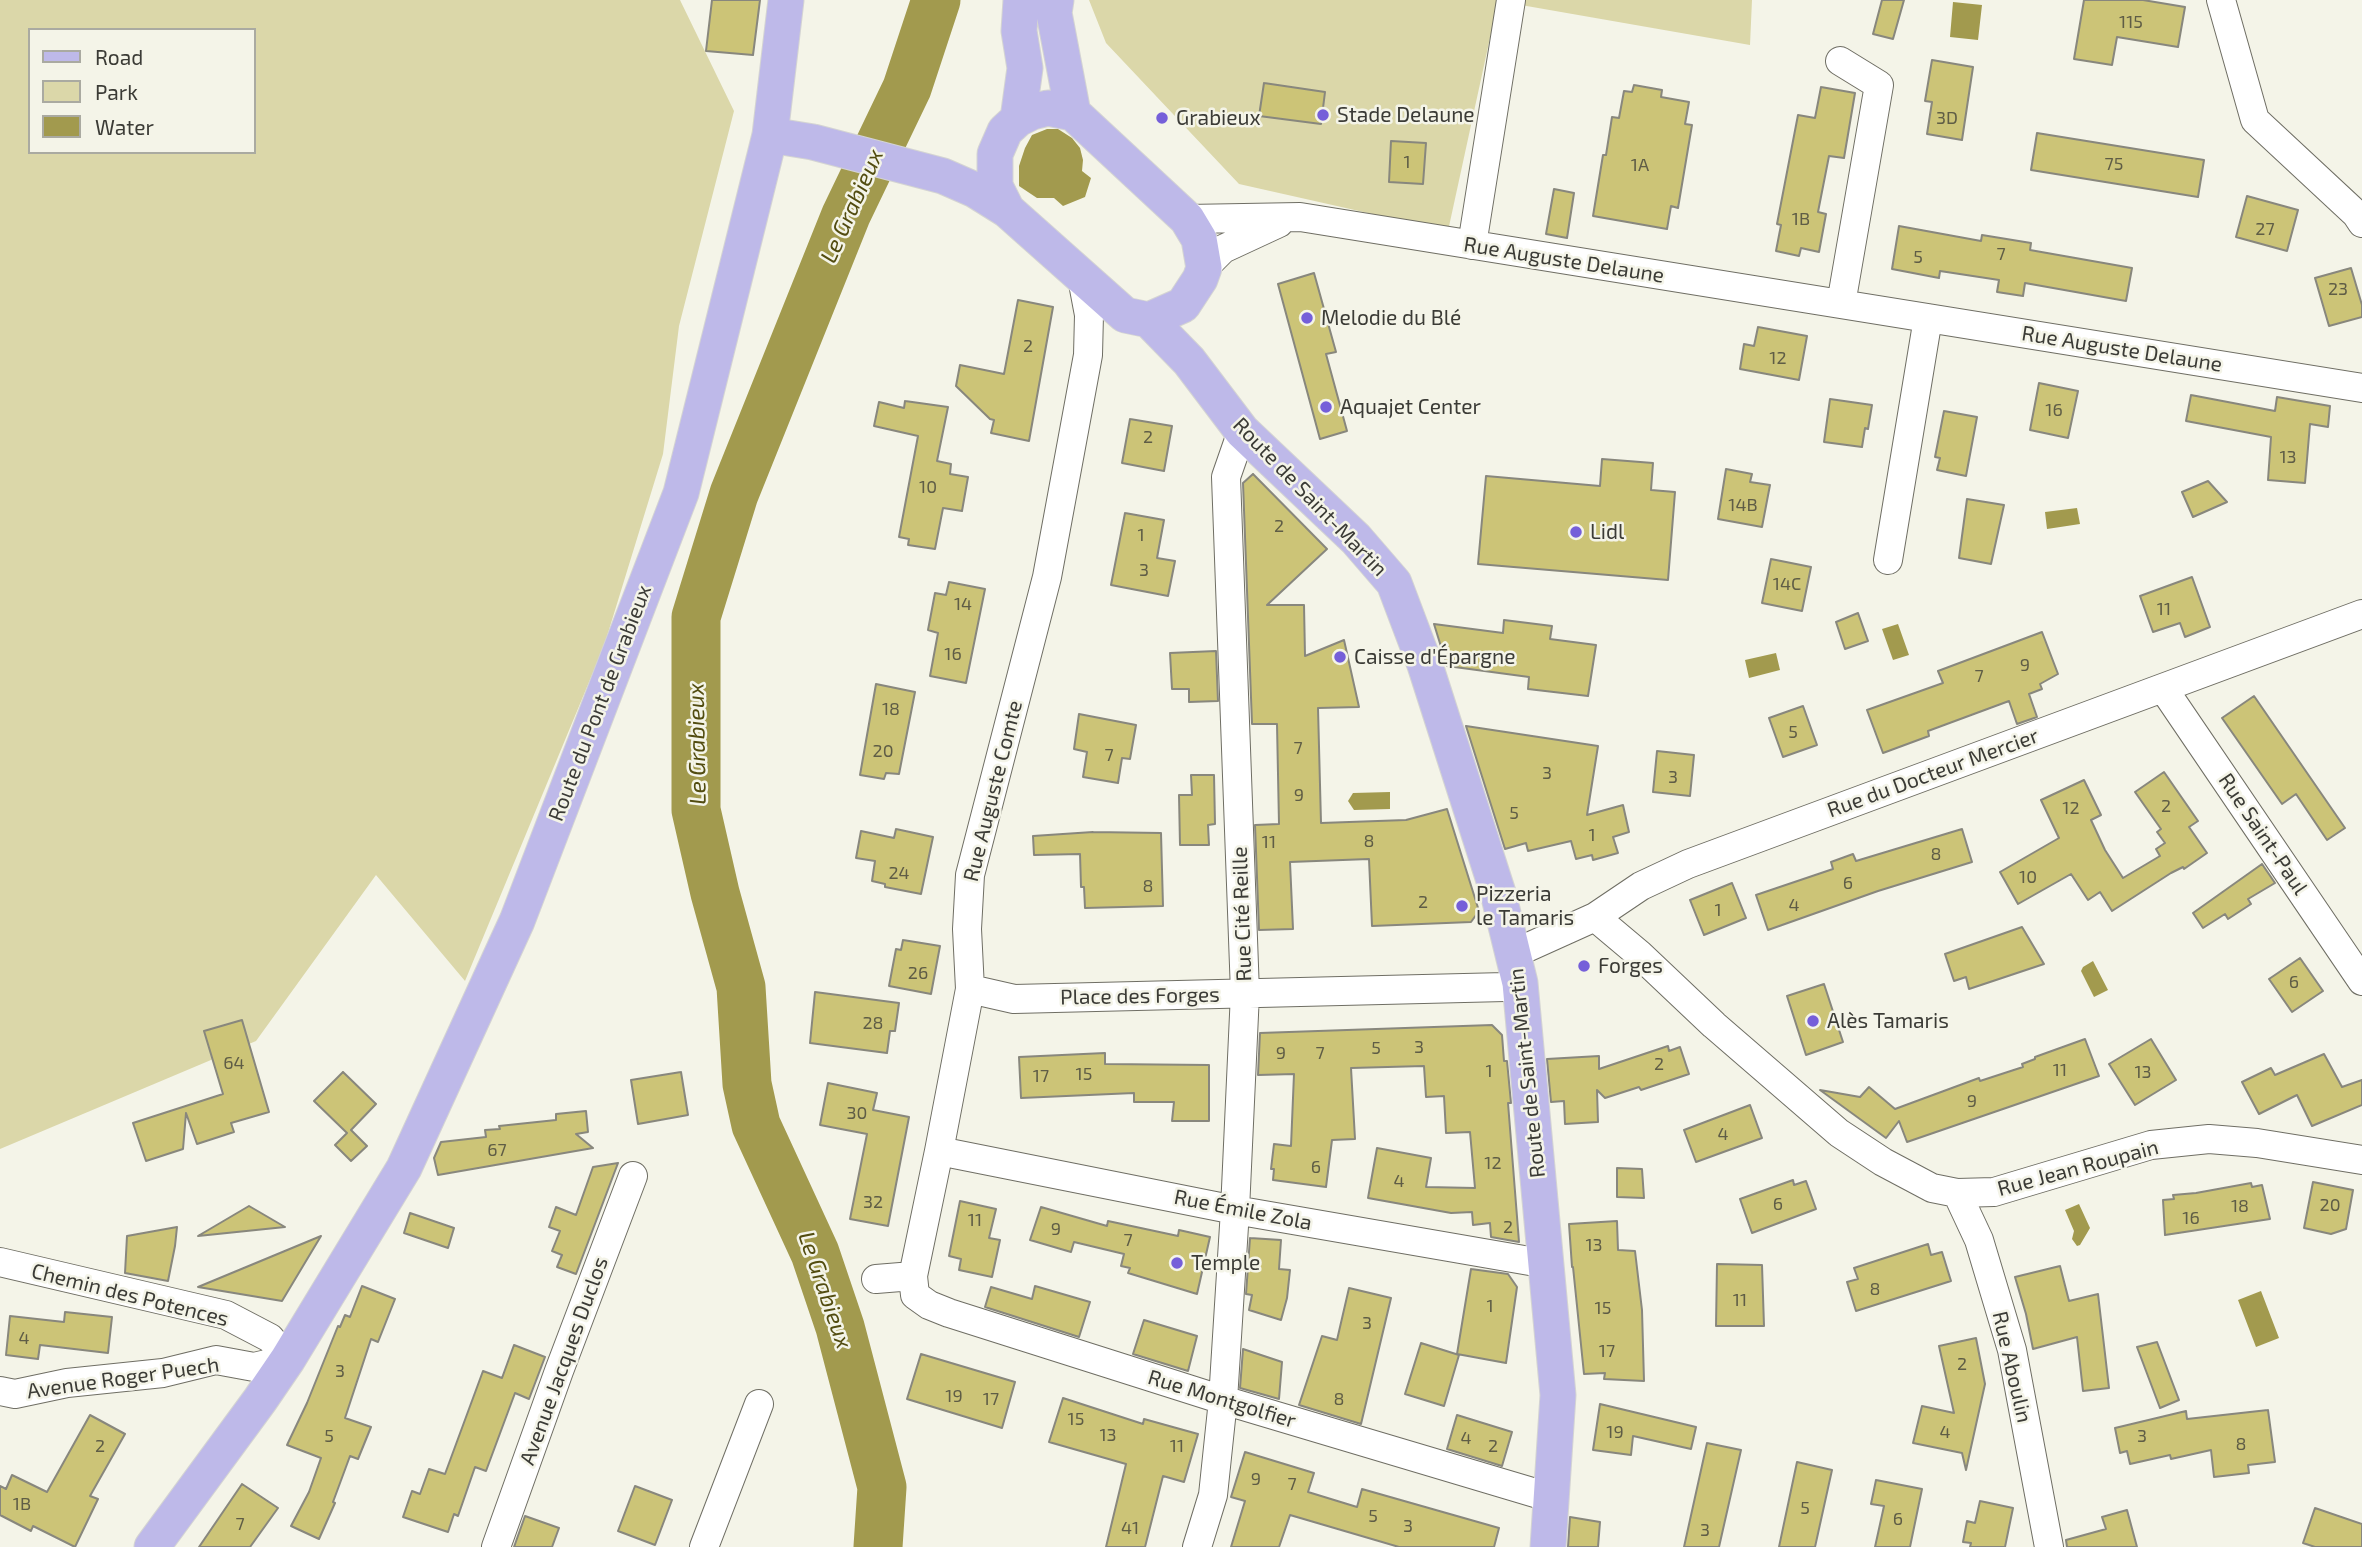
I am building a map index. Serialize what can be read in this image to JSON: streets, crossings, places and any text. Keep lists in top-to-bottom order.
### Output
{
  "streets": {
    "main road": ["Route de Saint-Martin", "Route du Pont de Grabieux"],
    "street": [
      "Rue Auguste Delaune",
      "Rue du Docteur Mercier",
      "Rue Auguste Comte",
      "Rue Saint-Paul",
      "Rue Cité Reille",
      "Place des Forges",
      "Rue Jean Roupain",
      "Rue Émile Zola",
      "Chemin des Potences",
      "Avenue Jacques Duclos",
      "Rue Aboulin",
      "Avenue Roger Puech",
      "Rue Montgolfier"
    ]
  },
  "crossings": [
    ["Route de Saint-Martin", "Rue du Docteur Mercier"],
    ["Route de Saint-Martin", "Rue Auguste Comte"],
    ["Route de Saint-Martin", "Rue Cité Reille"],
    ["Route de Saint-Martin", "Place des Forges"],
    ["Route de Saint-Martin", "Rue Émile Zola"],
    ["Route de Saint-Martin", "Rue Montgolfier"],
    ["Route du Pont de Grabieux", "Chemin des Potences"],
    ["Route du Pont de Grabieux", "Avenue Roger Puech"],
    ["Rue du Docteur Mercier", "Rue Saint-Paul"],
    ["Rue du Docteur Mercier", "Place des Forges"],
    ["Rue du Docteur Mercier", "Rue Jean Roupain"],
    ["Rue Auguste Comte", "Place des Forges"],
    ["Rue Auguste Comte", "Rue Émile Zola"],
    ["Rue Auguste Comte", "Rue Montgolfier"],
    ["Rue Cité Reille", "Place des Forges"],
    ["Rue Cité Reille", "Rue Émile Zola"],
    ["Rue Cité Reille", "Rue Montgolfier"],
    ["Rue Jean Roupain", "Rue Aboulin"],
    ["Chemin des Potences", "Avenue Roger Puech"]
  ],
  "water": ["Le Grabieux"],
  "places": [
    "Stade Delaune",
    "Grabieux",
    "Melodie du Blé",
    "Aquajet Center",
    "Lidl",
    "Caisse d'Épargne",
    "Pizzeria le Tamaris",
    "Forges",
    "Alès Tamaris",
    "Temple"
  ],
  "house_numbers": [
    "115",
    "3D",
    "1",
    "75",
    "1A",
    "1B",
    "27",
    "7",
    "5",
    "23",
    "2",
    "12",
    "16",
    "2",
    "13",
    "10",
    "14B",
    "2",
    "1",
    "3",
    "14C",
    "14",
    "11",
    "16",
    "9",
    "7",
    "18",
    "5",
    "7",
    "20",
    "7",
    "3",
    "3",
    "9",
    "2",
    "12",
    "5",
    "1",
    "8",
    "11",
    "8",
    "24",
    "10",
    "6",
    "8",
    "2",
    "4",
    "1",
    "26",
    "6",
    "28",
    "3",
    "5",
    "9",
    "7",
    "64",
    "2",
    "11",
    "1",
    "13",
    "15",
    "17",
    "9",
    "30",
    "4",
    "67",
    "12",
    "6",
    "4",
    "32",
    "6",
    "20",
    "18",
    "16",
    "11",
    "2",
    "9",
    "7",
    "13",
    "8",
    "11",
    "1",
    "15",
    "3",
    "4",
    "17",
    "2",
    "3",
    "19",
    "17",
    "8",
    "15",
    "19",
    "4",
    "13",
    "5",
    "3",
    "4",
    "8",
    "2",
    "11",
    "2",
    "9",
    "7",
    "1B",
    "5",
    "5",
    "6",
    "7",
    "3",
    "41",
    "3"
  ],
  "legend": ["Road", "Park", "Water"]
}
